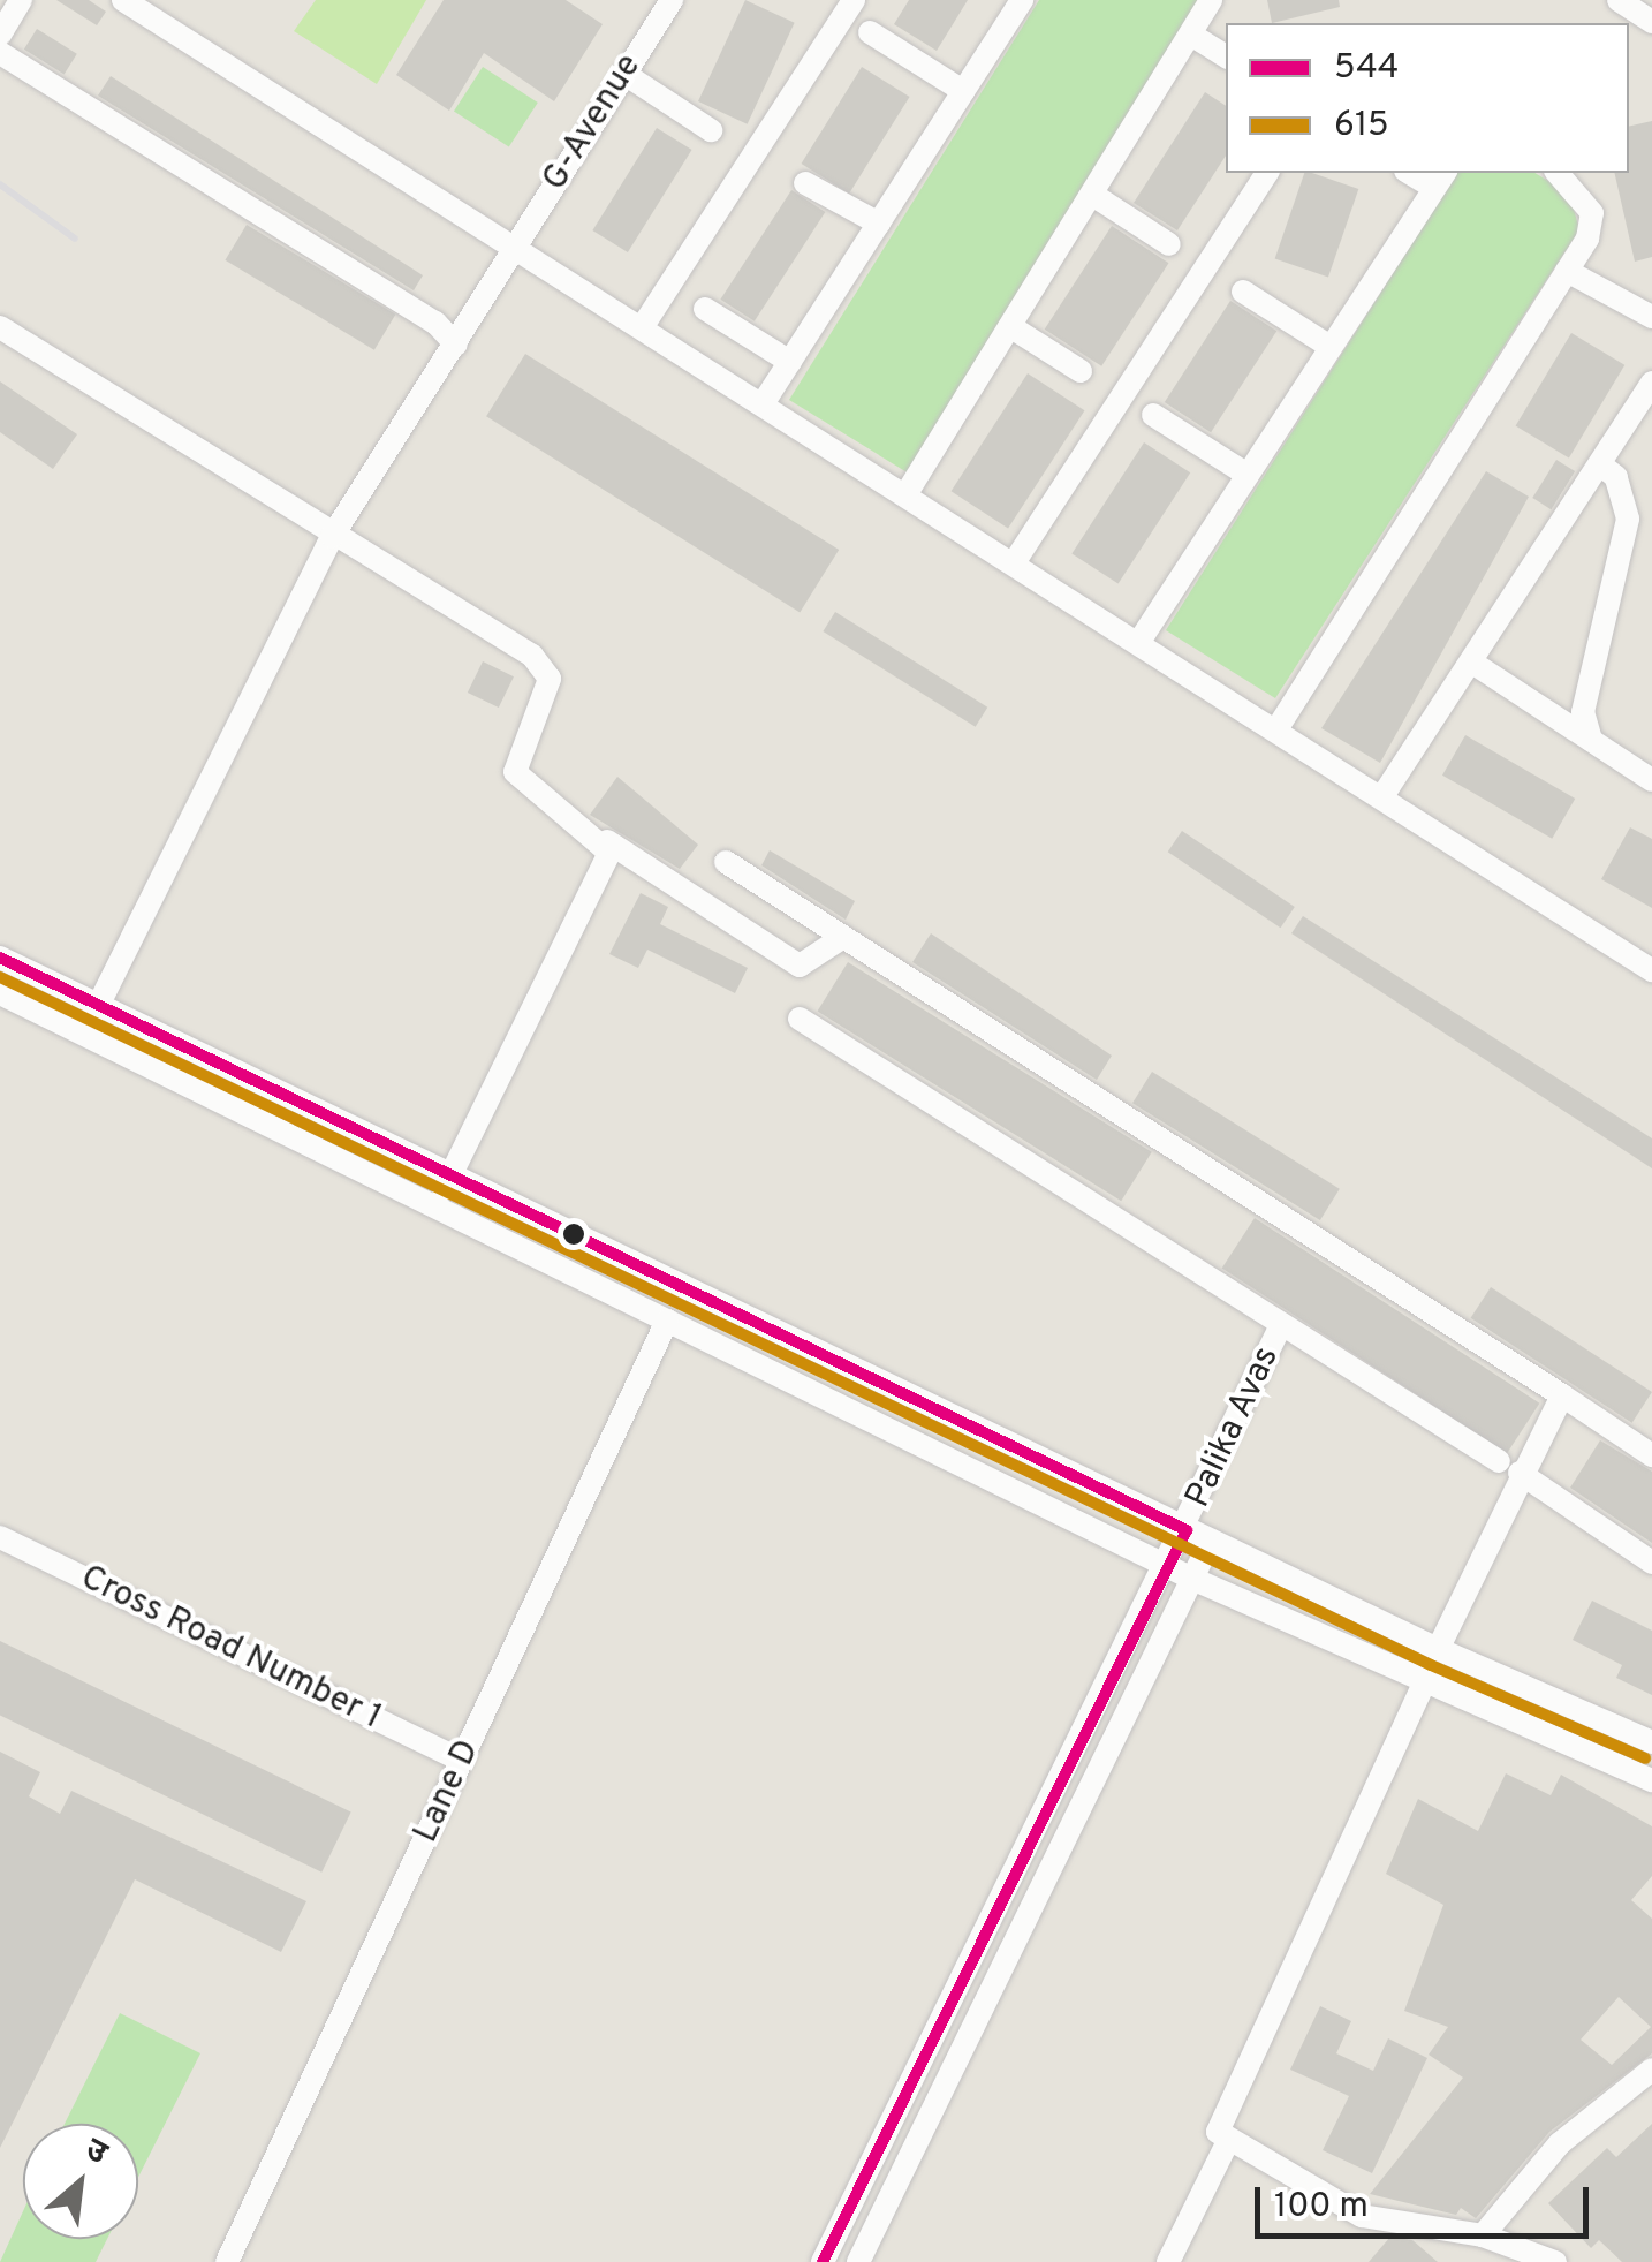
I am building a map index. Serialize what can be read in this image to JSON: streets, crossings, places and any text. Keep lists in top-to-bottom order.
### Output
{
  "streets": {
    "street": [
      "G-Avenue",
      "Palika Avas",
      "Cross Road Number 1",
      "Lane D"
    ]
  },
  "crossings": [
    ["Cross Road Number 1", "Lane D"]
  ],
  "lines": ["transit line 544", "transit line 615"],
  "legend": ["544", "615"],
  "scale_bar": "100 m",
  "north": "top right"
}
